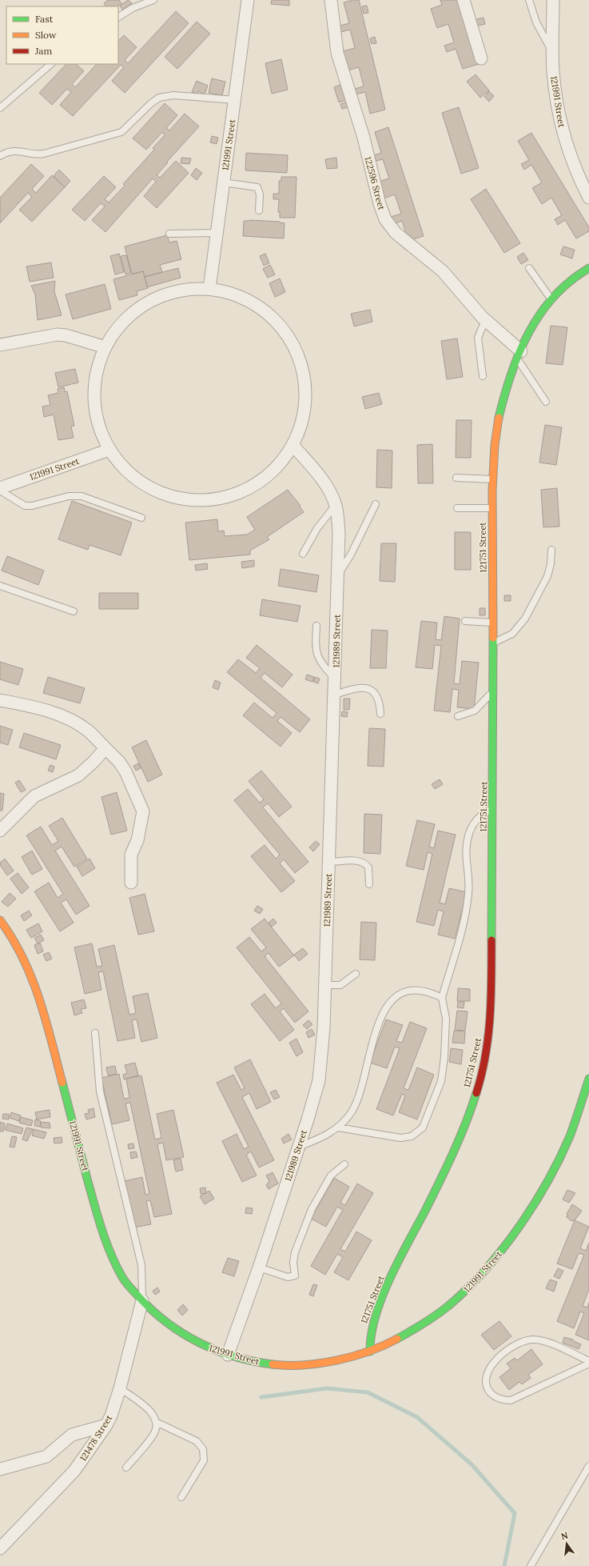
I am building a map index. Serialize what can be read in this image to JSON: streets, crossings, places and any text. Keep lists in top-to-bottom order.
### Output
{
  "streets": {
    "street": [
      "121991 Street",
      "122596 Street",
      "121751 Street",
      "121989 Street",
      "121478 Street"
    ]
  },
  "crossings": [
    ["121991 Street", "121751 Street"],
    ["121991 Street", "121989 Street"],
    ["121991 Street", "121478 Street"],
    ["122596 Street", "121751 Street"]
  ],
  "legend": ["Fast", "Slow", "Jam"],
  "north": "top"
}
